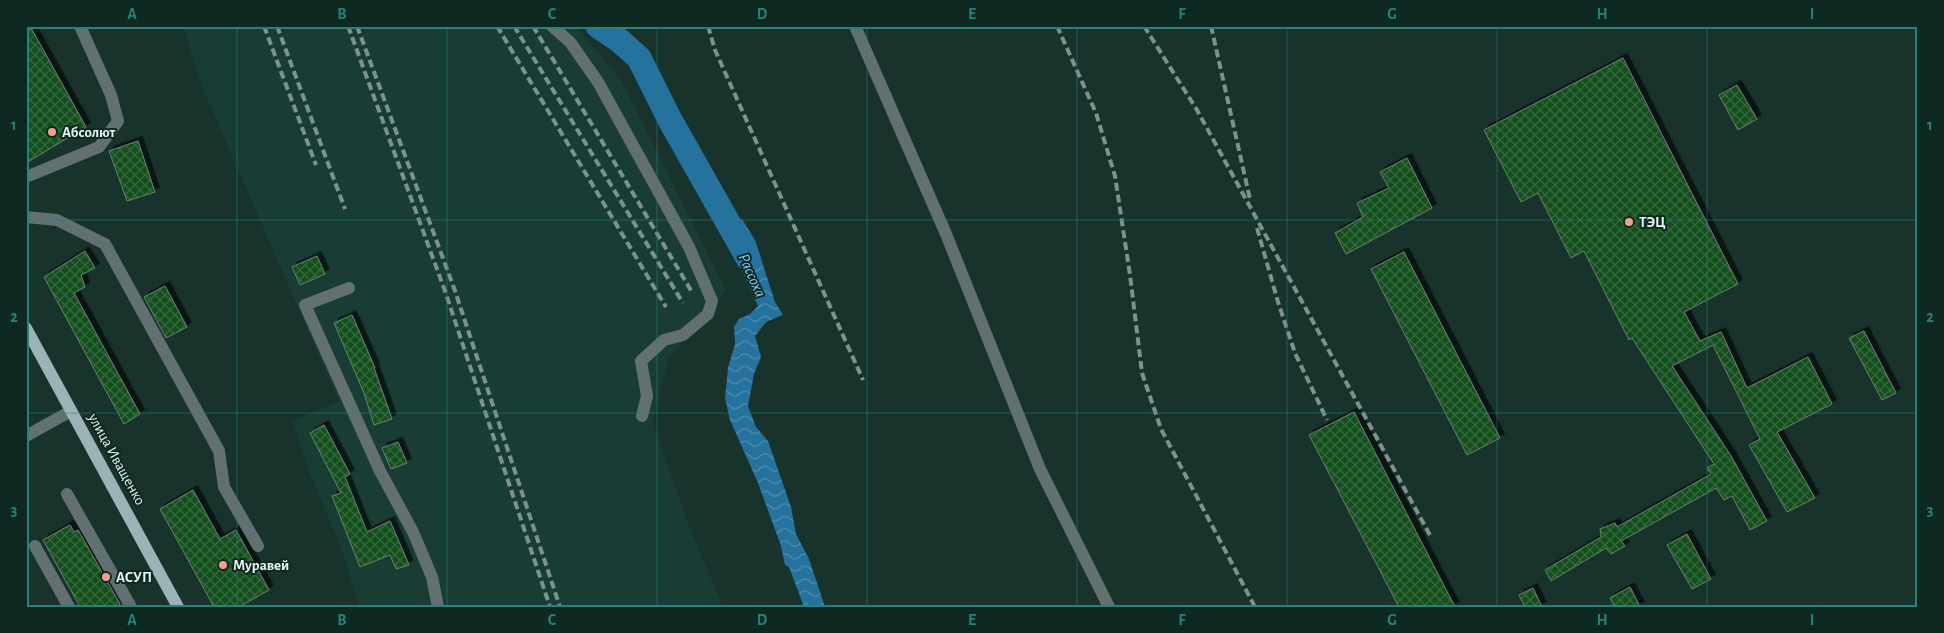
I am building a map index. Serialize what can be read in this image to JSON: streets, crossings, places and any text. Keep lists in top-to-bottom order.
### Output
{
  "streets": {
    "main road": ["улица Иващенко"]
  },
  "water": ["Рассоха"],
  "places": [
    "Абсолют",
    "ТЭЦ",
    "Муравей",
    "АСУП"
  ],
  "grid": {
    "columns": [
      "A",
      "B",
      "C",
      "D",
      "E",
      "F",
      "G",
      "H",
      "I"
    ],
    "rows": ["1", "2", "3"]
  }
}
